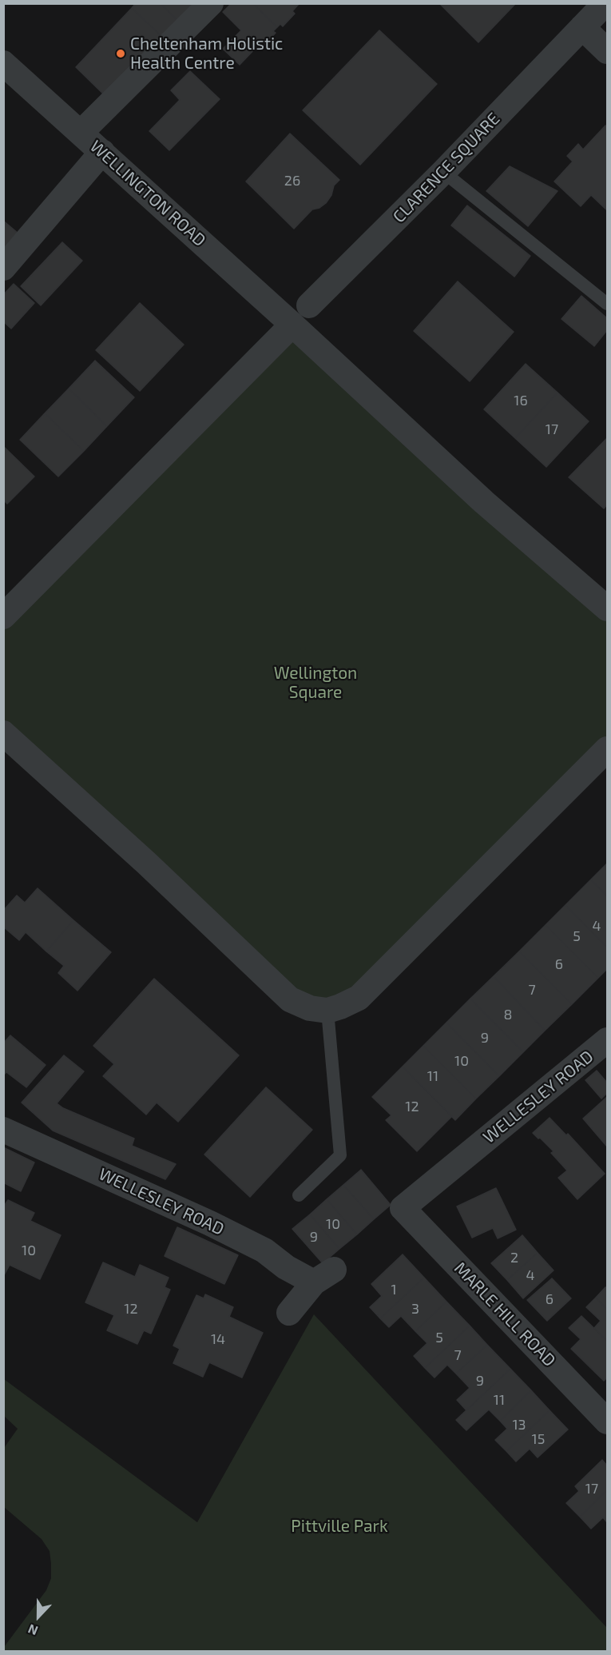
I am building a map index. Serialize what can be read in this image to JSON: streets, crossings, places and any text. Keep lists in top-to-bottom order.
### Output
{
  "streets": {
    "street": [
      "CLARENCE SQUARE",
      "WELLINGTON ROAD",
      "WELLESLEY ROAD",
      "MARLE HILL ROAD"
    ]
  },
  "crossings": [
    ["WELLESLEY ROAD", "MARLE HILL ROAD"]
  ],
  "parks": ["Wellington Square", "Pittville Park"],
  "places": ["Cheltenham Holistic Health Centre"],
  "house_numbers": [
    "26",
    "16",
    "17",
    "4",
    "5",
    "6",
    "7",
    "8",
    "9",
    "10",
    "11",
    "12",
    "10",
    "9",
    "10",
    "2",
    "4",
    "1",
    "6",
    "12",
    "3",
    "5",
    "14",
    "7",
    "9",
    "11",
    "13",
    "15",
    "17"
  ],
  "north": "bottom"
}
